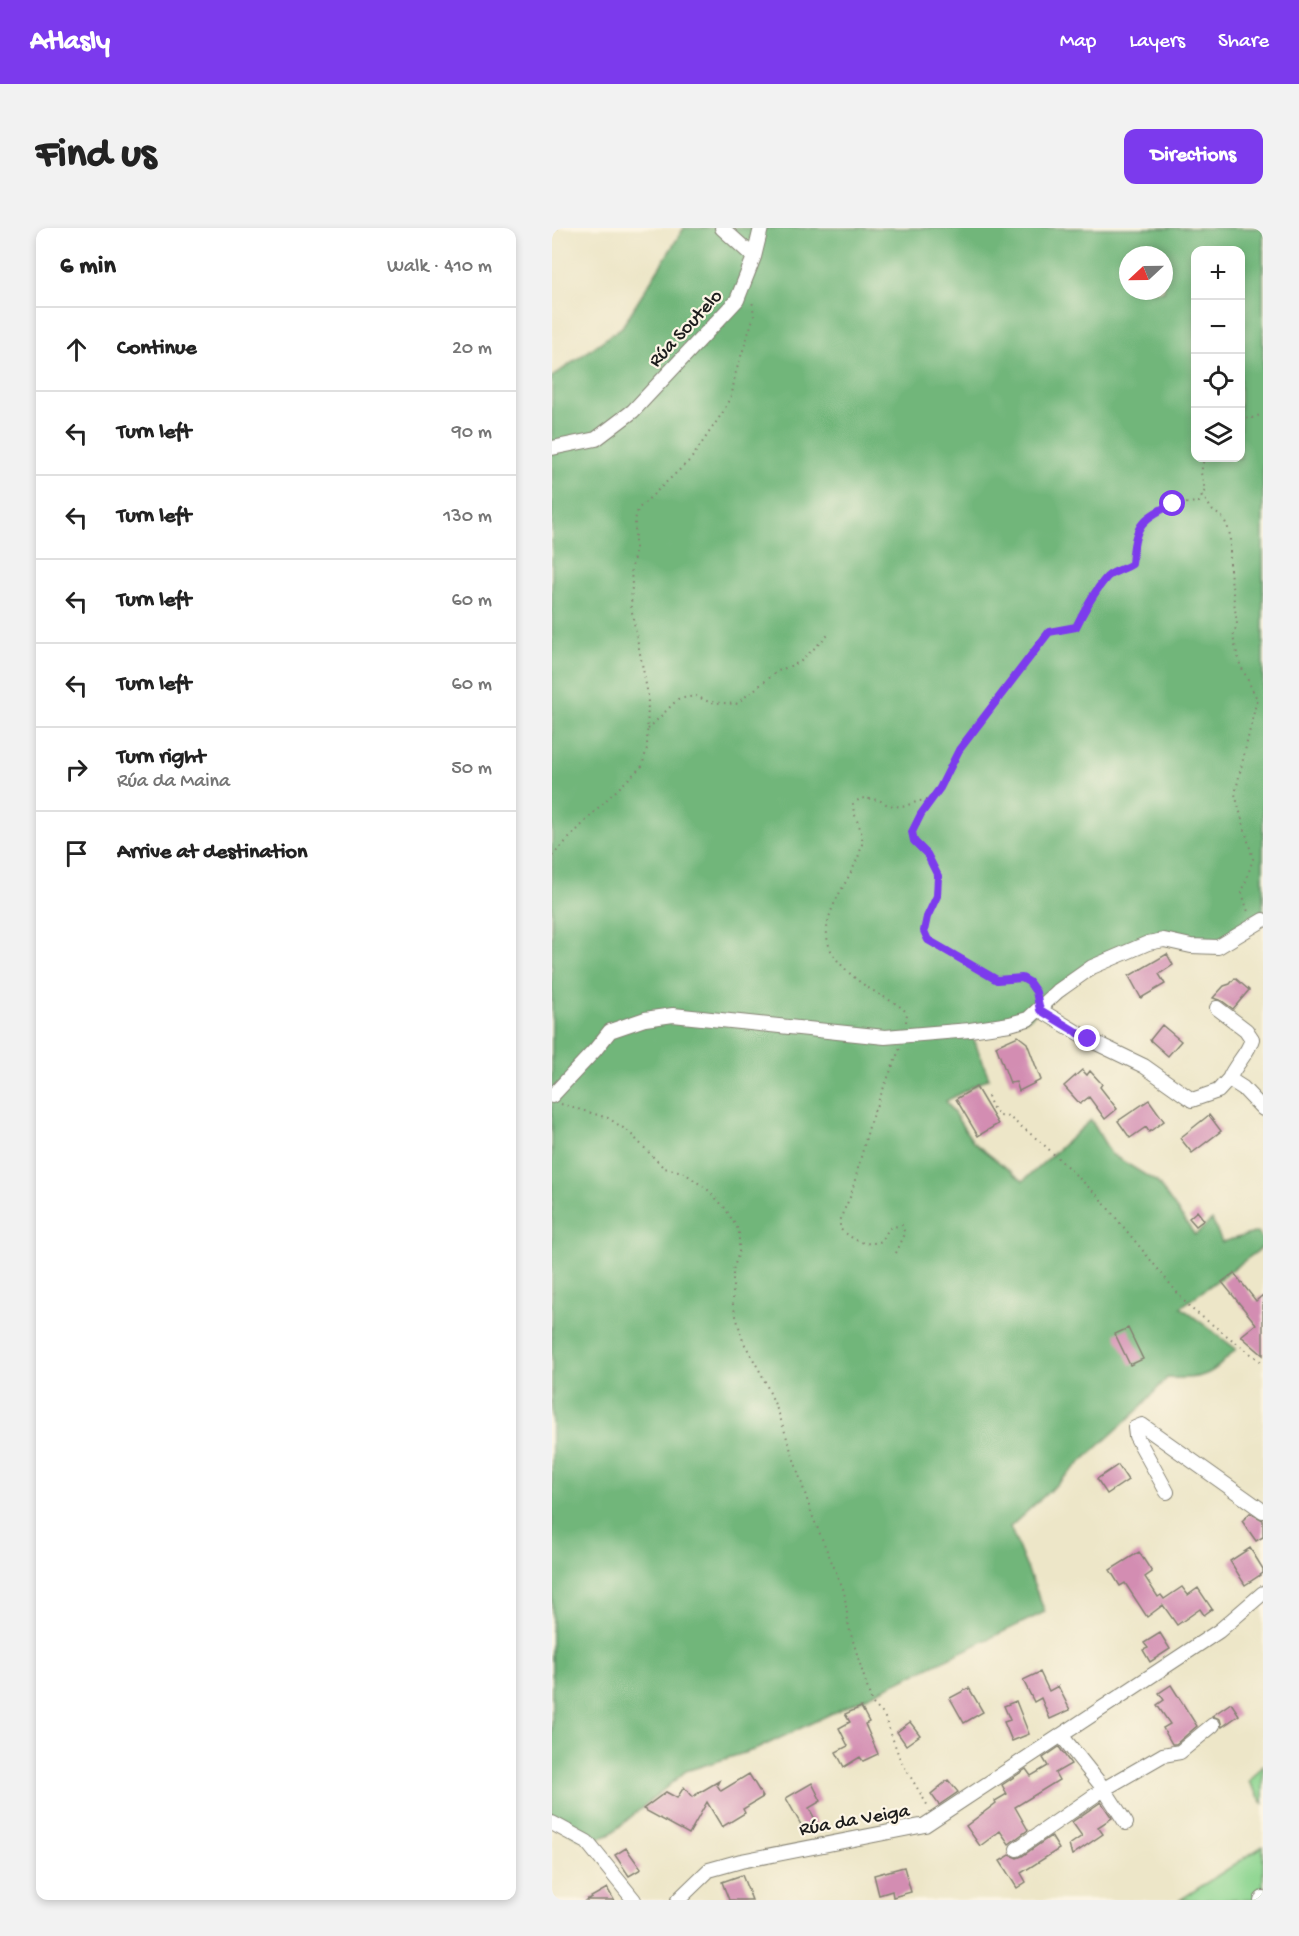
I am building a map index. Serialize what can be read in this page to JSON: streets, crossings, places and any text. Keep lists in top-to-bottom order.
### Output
{
  "streets": {
    "street": ["Rúa Soutelo", "Rúa da Veiga"]
  },
  "north": "left",
  "page": {
    "header": "Atlasly",
    "nav": ["Map", "Layers", "Share"],
    "buttons": "Directions",
    "title": "Find us",
    "heading": ["6 min", "Walk · 410 m"],
    "map_buttons": ["+", "−"],
    "list": [
      ["Continue", "20 m"],
      ["Turn left", "90 m"],
      ["Turn left", "130 m"],
      ["Turn left", "60 m"],
      ["Turn left", "60 m"],
      ["Turn right", "Rúa da Maina", "50 m"],
      "Arrive at destination"
    ]
  }
}
